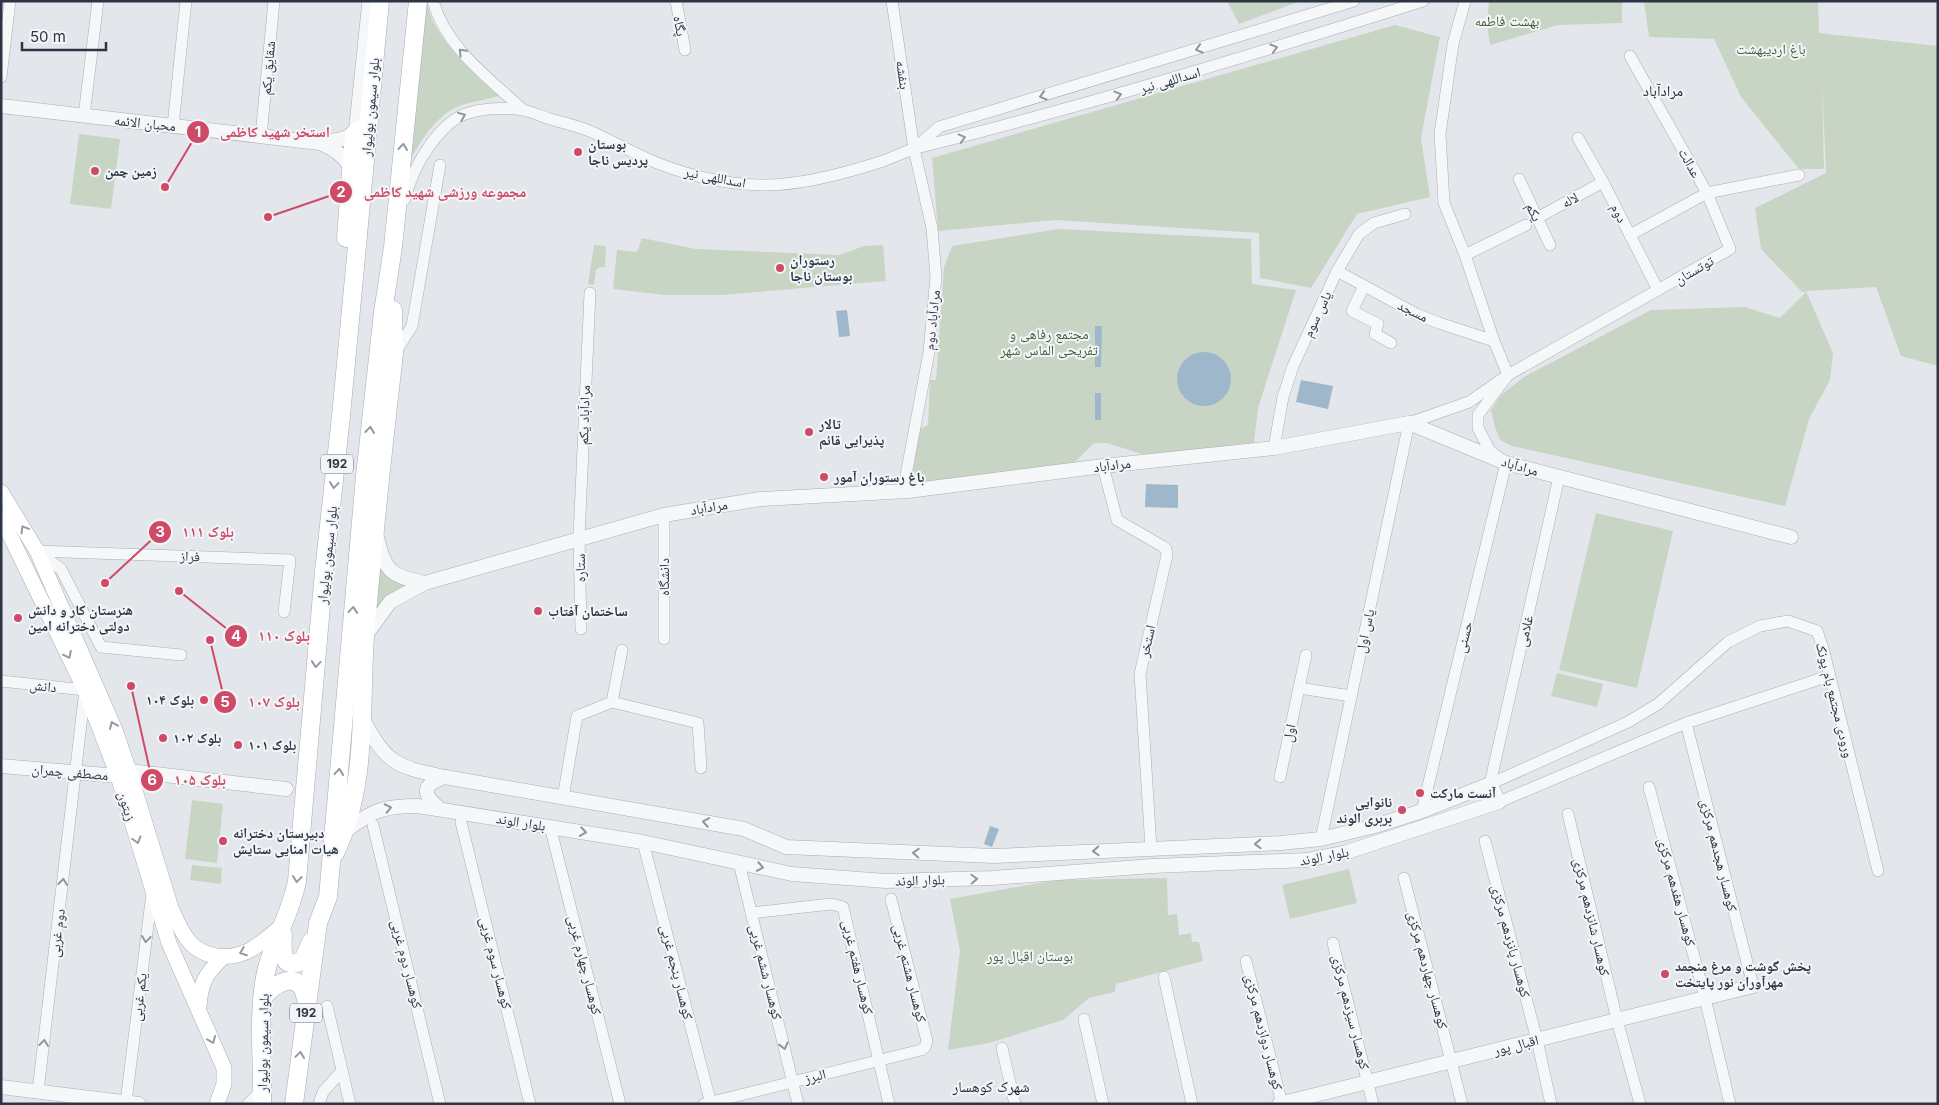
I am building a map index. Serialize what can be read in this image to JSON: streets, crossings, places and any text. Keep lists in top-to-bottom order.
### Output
{
  "streets": {
    "main road": ["بلوار سیمون بولیوار", "192", "زیتون"],
    "street": [
      "پگاه",
      "شقایق یکم",
      "بنفشه",
      "اسداللهی نیر",
      "محبان الائمه",
      "عدالت",
      "لاله",
      "یکم",
      "دوم",
      "توتستان",
      "مسجد",
      "یاس سوم",
      "مرادآباد دوم",
      "مرادآباد یکم",
      "مرادآباد",
      "فراز",
      "ستاره",
      "دانشگاه",
      "یاس اول",
      "غلامی",
      "حسنی",
      "استخر",
      "دانش",
      "ورودی مجتمع بام پونک",
      "اول",
      "مصطفی چمران",
      "بلوار الوند",
      "کوهسار هجدهم مرکزی",
      "کوهسار هفدهم مرکزی",
      "کوهسار شانزدهم مرکزی",
      "دوم غربی",
      "کوهسار پانزدهم مرکزی",
      "کوهسار سوم غربی",
      "کوهسار دوم غربی",
      "کوهسار چهارم غربی",
      "کوهسار هفتم غربی",
      "کوهسار چهاردهم مرکزی",
      "کوهسار پنجم غربی",
      "کوهسار ششم غربی",
      "کوهسار هشتم غربی",
      "یکم غربی",
      "کوهسار سیزدهم مرکزی",
      "کوهسار دوازدهم مرکزی",
      "اقبال پور",
      "البرز"
    ]
  },
  "crossings": [
    ["شقایق یکم", "محبان الائمه"],
    ["بنفشه", "اسداللهی نیر"],
    ["بنفشه", "مرادآباد دوم"],
    ["اسداللهی نیر", "مرادآباد دوم"],
    ["اسداللهی نیر", "192"],
    ["عدالت", "دوم"],
    ["عدالت", "توتستان"],
    ["لاله", "یکم"],
    ["لاله", "دوم"],
    ["دوم", "توتستان"],
    ["مسجد", "یاس سوم"],
    ["یاس سوم", "مرادآباد"],
    ["مرادآباد دوم", "مرادآباد"],
    ["مرادآباد یکم", "مرادآباد"],
    ["مرادآباد یکم", "ستاره"],
    ["مرادآباد", "ستاره"],
    ["مرادآباد", "دانشگاه"],
    ["مرادآباد", "یاس اول"],
    ["مرادآباد", "غلامی"],
    ["مرادآباد", "حسنی"],
    ["مرادآباد", "استخر"],
    ["فراز", "زیتون"],
    ["یاس اول", "بلوار الوند"],
    ["غلامی", "ورودی مجتمع بام پونک"],
    ["غلامی", "بلوار الوند"],
    ["حسنی", "بلوار الوند"],
    ["استخر", "بلوار الوند"],
    ["دانش", "زیتون"],
    ["دانش", "دوم غربی"],
    ["ورودی مجتمع بام پونک", "بلوار الوند"],
    ["مصطفی چمران", "زیتون"],
    ["مصطفی چمران", "دوم غربی"],
    ["زیتون", "دوم غربی"],
    ["زیتون", "یکم غربی"],
    ["بلوار الوند", "کوهسار چهارم غربی"],
    ["بلوار الوند", "کوهسار پنجم غربی"],
    ["بلوار الوند", "کوهسار ششم غربی"],
    ["کوهسار هجدهم مرکزی", "اقبال پور"],
    ["کوهسار هفدهم مرکزی", "اقبال پور"],
    ["کوهسار شانزدهم مرکزی", "اقبال پور"],
    ["کوهسار پانزدهم مرکزی", "اقبال پور"],
    ["کوهسار هفتم غربی", "کوهسار ششم غربی"],
    ["کوهسار هفتم غربی", "البرز"],
    ["کوهسار چهاردهم مرکزی", "اقبال پور"],
    ["کوهسار پنجم غربی", "البرز"],
    ["کوهسار ششم غربی", "البرز"],
    ["کوهسار هشتم غربی", "البرز"],
    ["کوهسار سیزدهم مرکزی", "اقبال پور"],
    ["کوهسار دوازدهم مرکزی", "اقبال پور"]
  ],
  "one_way": ["دوم غربی", "کوهسار ششم غربی", "یکم غربی"],
  "districts": ["مرادآباد", "شهرک کوهسار"],
  "parks": [
    "بهشت فاطمه",
    "باغ اردیبهشت",
    "مجتمع رفاهی و تفریحی الماس شهر",
    "بوستان اقبال پور"
  ],
  "places": [
    "بوستان پردیس ناجا",
    "زمین چمن",
    "استخر شهید کاظمی",
    "مجموعه ورزشی شهید کاظمی",
    "رستوران بوستان ناجا",
    "تالار پذیرایی قائم",
    "باغ رستوران آمور",
    "بلوک ۱۱۱",
    "بلوک ۱۱۰",
    "ساختمان آفتاب",
    "هنرستان کار و دانش دولتی دخترانه امین",
    "بلوک ۱۰۷",
    "بلوک ۱۰۵",
    "بلوک ۱۰۴",
    "بلوک ۱۰۲",
    "بلوک ۱۰۱",
    "آنست مارکت",
    "نانوایی بربری الوند",
    "دبیرستان دخترانه هیات امنایی ستایش",
    "پخش گوشت و مرغ منجمد مهرآوران نور پایتخت"
  ],
  "scale_bar": "50 m"
}
